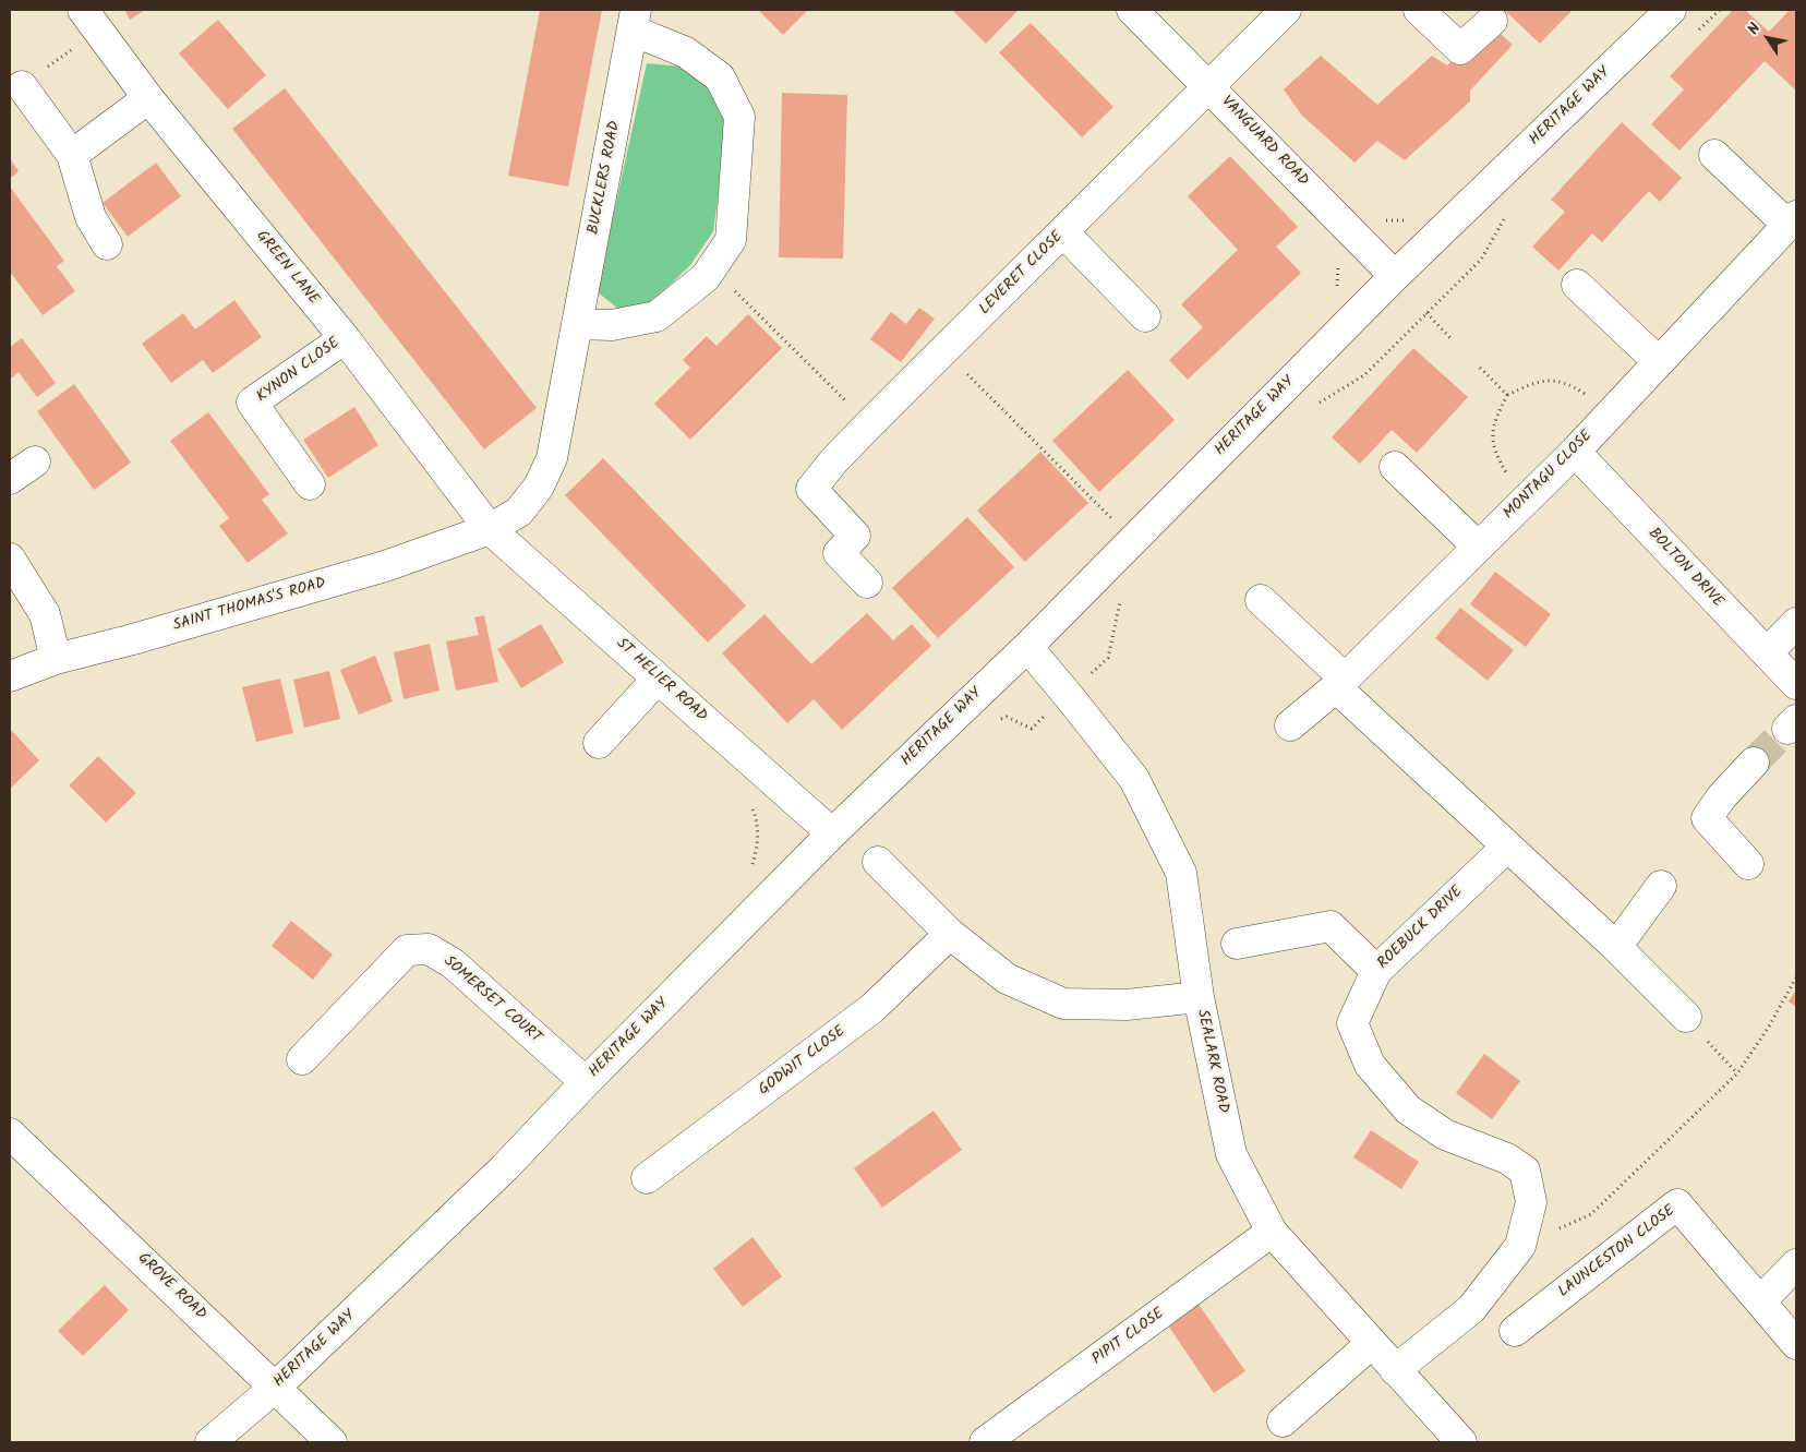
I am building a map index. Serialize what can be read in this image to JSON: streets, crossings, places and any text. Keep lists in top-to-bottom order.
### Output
{
  "streets": {
    "street": [
      "HERITAGE WAY",
      "VANGUARD ROAD",
      "BUCKLERS ROAD",
      "GREEN LANE",
      "LEVERET CLOSE",
      "KYNON CLOSE",
      "MONTAGU CLOSE",
      "BOLTON DRIVE",
      "SAINT THOMAS'S ROAD",
      "ST HELIER ROAD",
      "ROEBUCK DRIVE",
      "SOMERSET COURT",
      "GODWIT CLOSE",
      "SEALARK ROAD",
      "LAUNCESTON CLOSE",
      "GROVE ROAD",
      "PIPIT CLOSE"
    ]
  },
  "crossings": [
    ["HERITAGE WAY", "VANGUARD ROAD"],
    ["HERITAGE WAY", "ST HELIER ROAD"],
    ["HERITAGE WAY", "SOMERSET COURT"],
    ["HERITAGE WAY", "SEALARK ROAD"],
    ["HERITAGE WAY", "GROVE ROAD"],
    ["VANGUARD ROAD", "LEVERET CLOSE"],
    ["BUCKLERS ROAD", "GREEN LANE"],
    ["BUCKLERS ROAD", "SAINT THOMAS'S ROAD"],
    ["BUCKLERS ROAD", "ST HELIER ROAD"],
    ["GREEN LANE", "KYNON CLOSE"],
    ["GREEN LANE", "SAINT THOMAS'S ROAD"],
    ["GREEN LANE", "ST HELIER ROAD"],
    ["MONTAGU CLOSE", "BOLTON DRIVE"],
    ["SAINT THOMAS'S ROAD", "ST HELIER ROAD"],
    ["ROEBUCK DRIVE", "SEALARK ROAD"],
    ["SEALARK ROAD", "PIPIT CLOSE"]
  ],
  "north": "top left"
}
